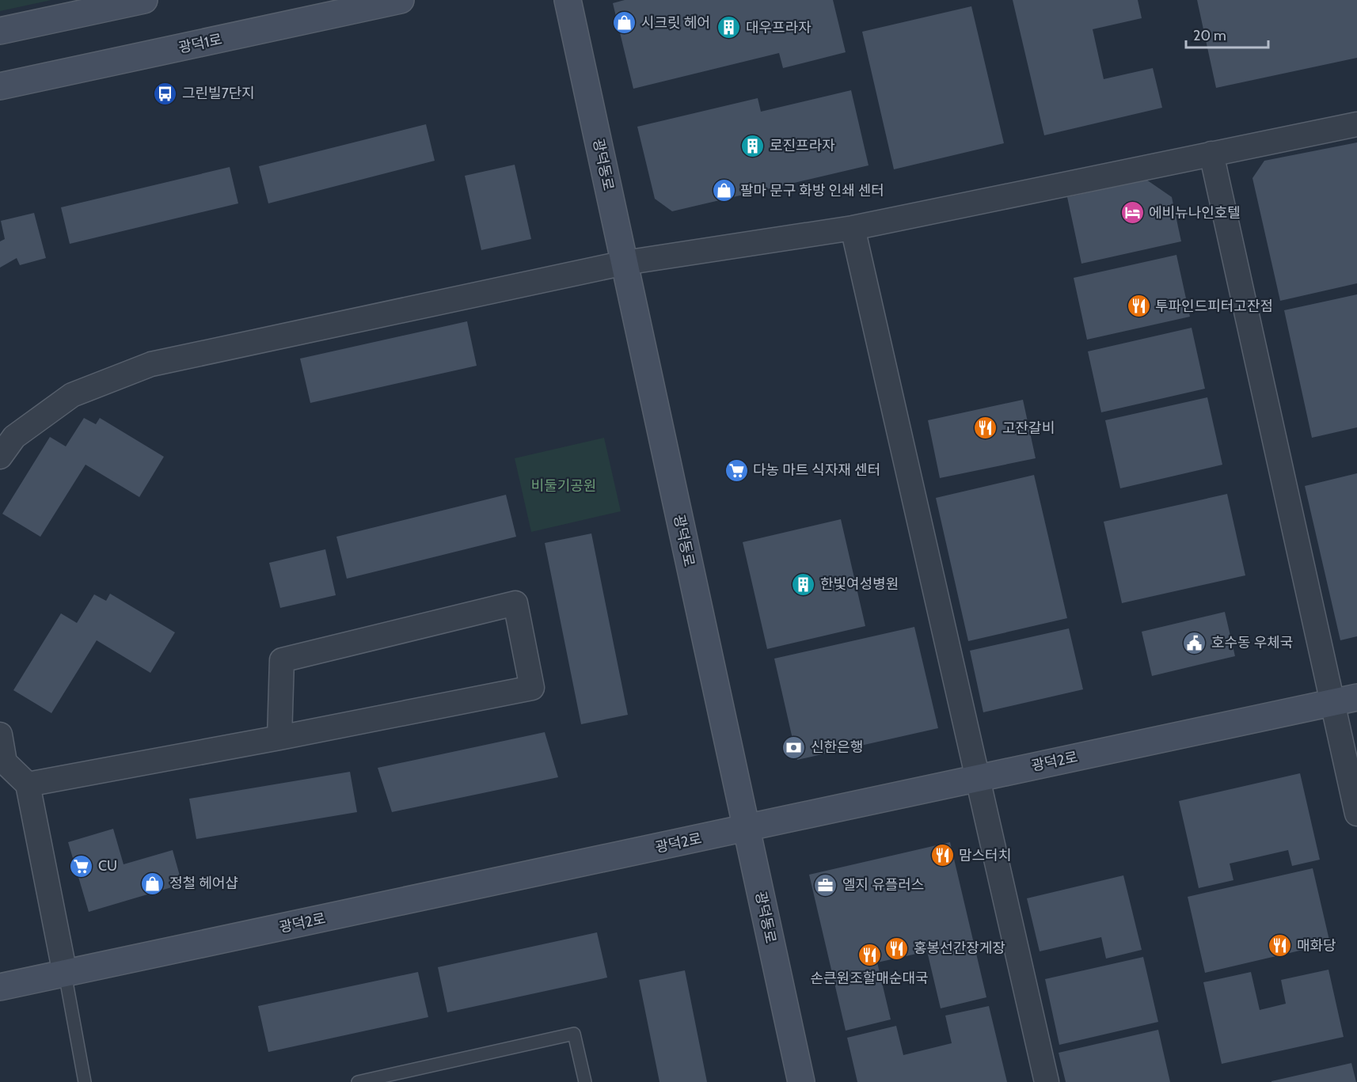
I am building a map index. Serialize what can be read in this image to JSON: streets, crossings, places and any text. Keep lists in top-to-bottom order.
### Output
{
  "streets": {
    "street": ["광덕1로", "광덕동로", "광덕2로"]
  },
  "crossings": [
    ["광덕동로", "광덕2로"]
  ],
  "parks": ["비둘기공원"],
  "places": {
    "shop": ["시크릿 헤어", "팔마 문구 화방 인쇄 센터", "정철 헤어샵"],
    "building": ["대우프라자", "로진프라자", "한빛여성병원"],
    "bus stop": ["그린빌7단지"],
    "hotel": ["에비뉴나인호텔"],
    "restaurant": [
      "투파인드피터고잔점",
      "고잔갈비",
      "맘스터치",
      "매화당",
      "홍봉선간장게장",
      "손큰원조할매순대국"
    ],
    "supermarket": ["다농 마트 식자재 센터", "CU"],
    "public building": ["호수동 우체국"],
    "bank": ["신한은행"],
    "office": ["엘지 유플러스"]
  },
  "scale_bar": "20 m"
}
